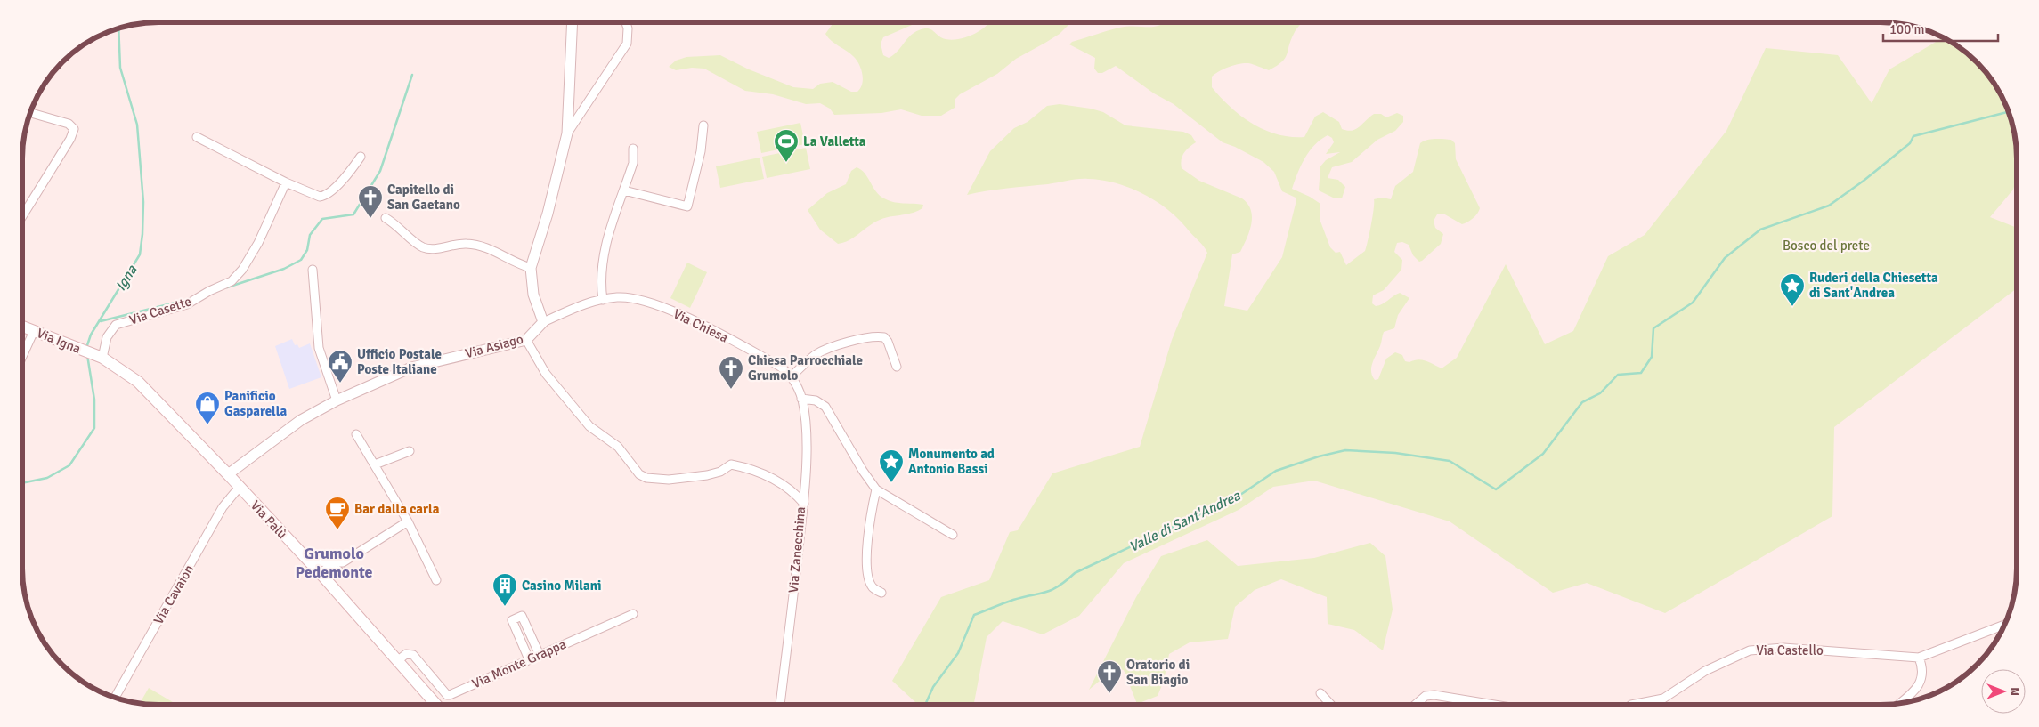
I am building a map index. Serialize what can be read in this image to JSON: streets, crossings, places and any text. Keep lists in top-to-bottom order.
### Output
{
  "streets": {
    "main road": ["Via Igna", "Via Palù"],
    "street": [
      "Via Casette",
      "Via Chiesa",
      "Via Asiago",
      "Via Zanecchina",
      "Via Cavaion",
      "Via Castello",
      "Via Monte Grappa"
    ]
  },
  "crossings": [
    ["Via Casette", "Via Igna"],
    ["Via Casette", "Via Palù"],
    ["Via Chiesa", "Via Asiago"],
    ["Via Chiesa", "Via Zanecchina"],
    ["Via Igna", "Via Palù"],
    ["Via Asiago", "Via Palù"],
    ["Via Asiago", "Via Zanecchina"],
    ["Via Palù", "Via Cavaion"],
    ["Via Palù", "Via Monte Grappa"]
  ],
  "districts": ["Grumolo Pedemonte"],
  "water": ["Igna", "Valle di Sant'Andrea"],
  "parks": ["Bosco del prete"],
  "places": {
    "sports": ["La Valletta"],
    "church": ["Capitello di San Gaetano", "Chiesa Parrocchiale Grumolo", "Oratorio di San Biagio"],
    "place": ["Ruderi della Chiesetta di Sant'Andrea", "Monumento ad Antonio Bassi"],
    "public building": ["Ufficio Postale Poste Italiane"],
    "shop": ["Panificio Gasparella"],
    "cafe": ["Bar dalla carla"],
    "building": ["Casino Milani"]
  },
  "scale_bar": "100 m",
  "north": "right"
}
